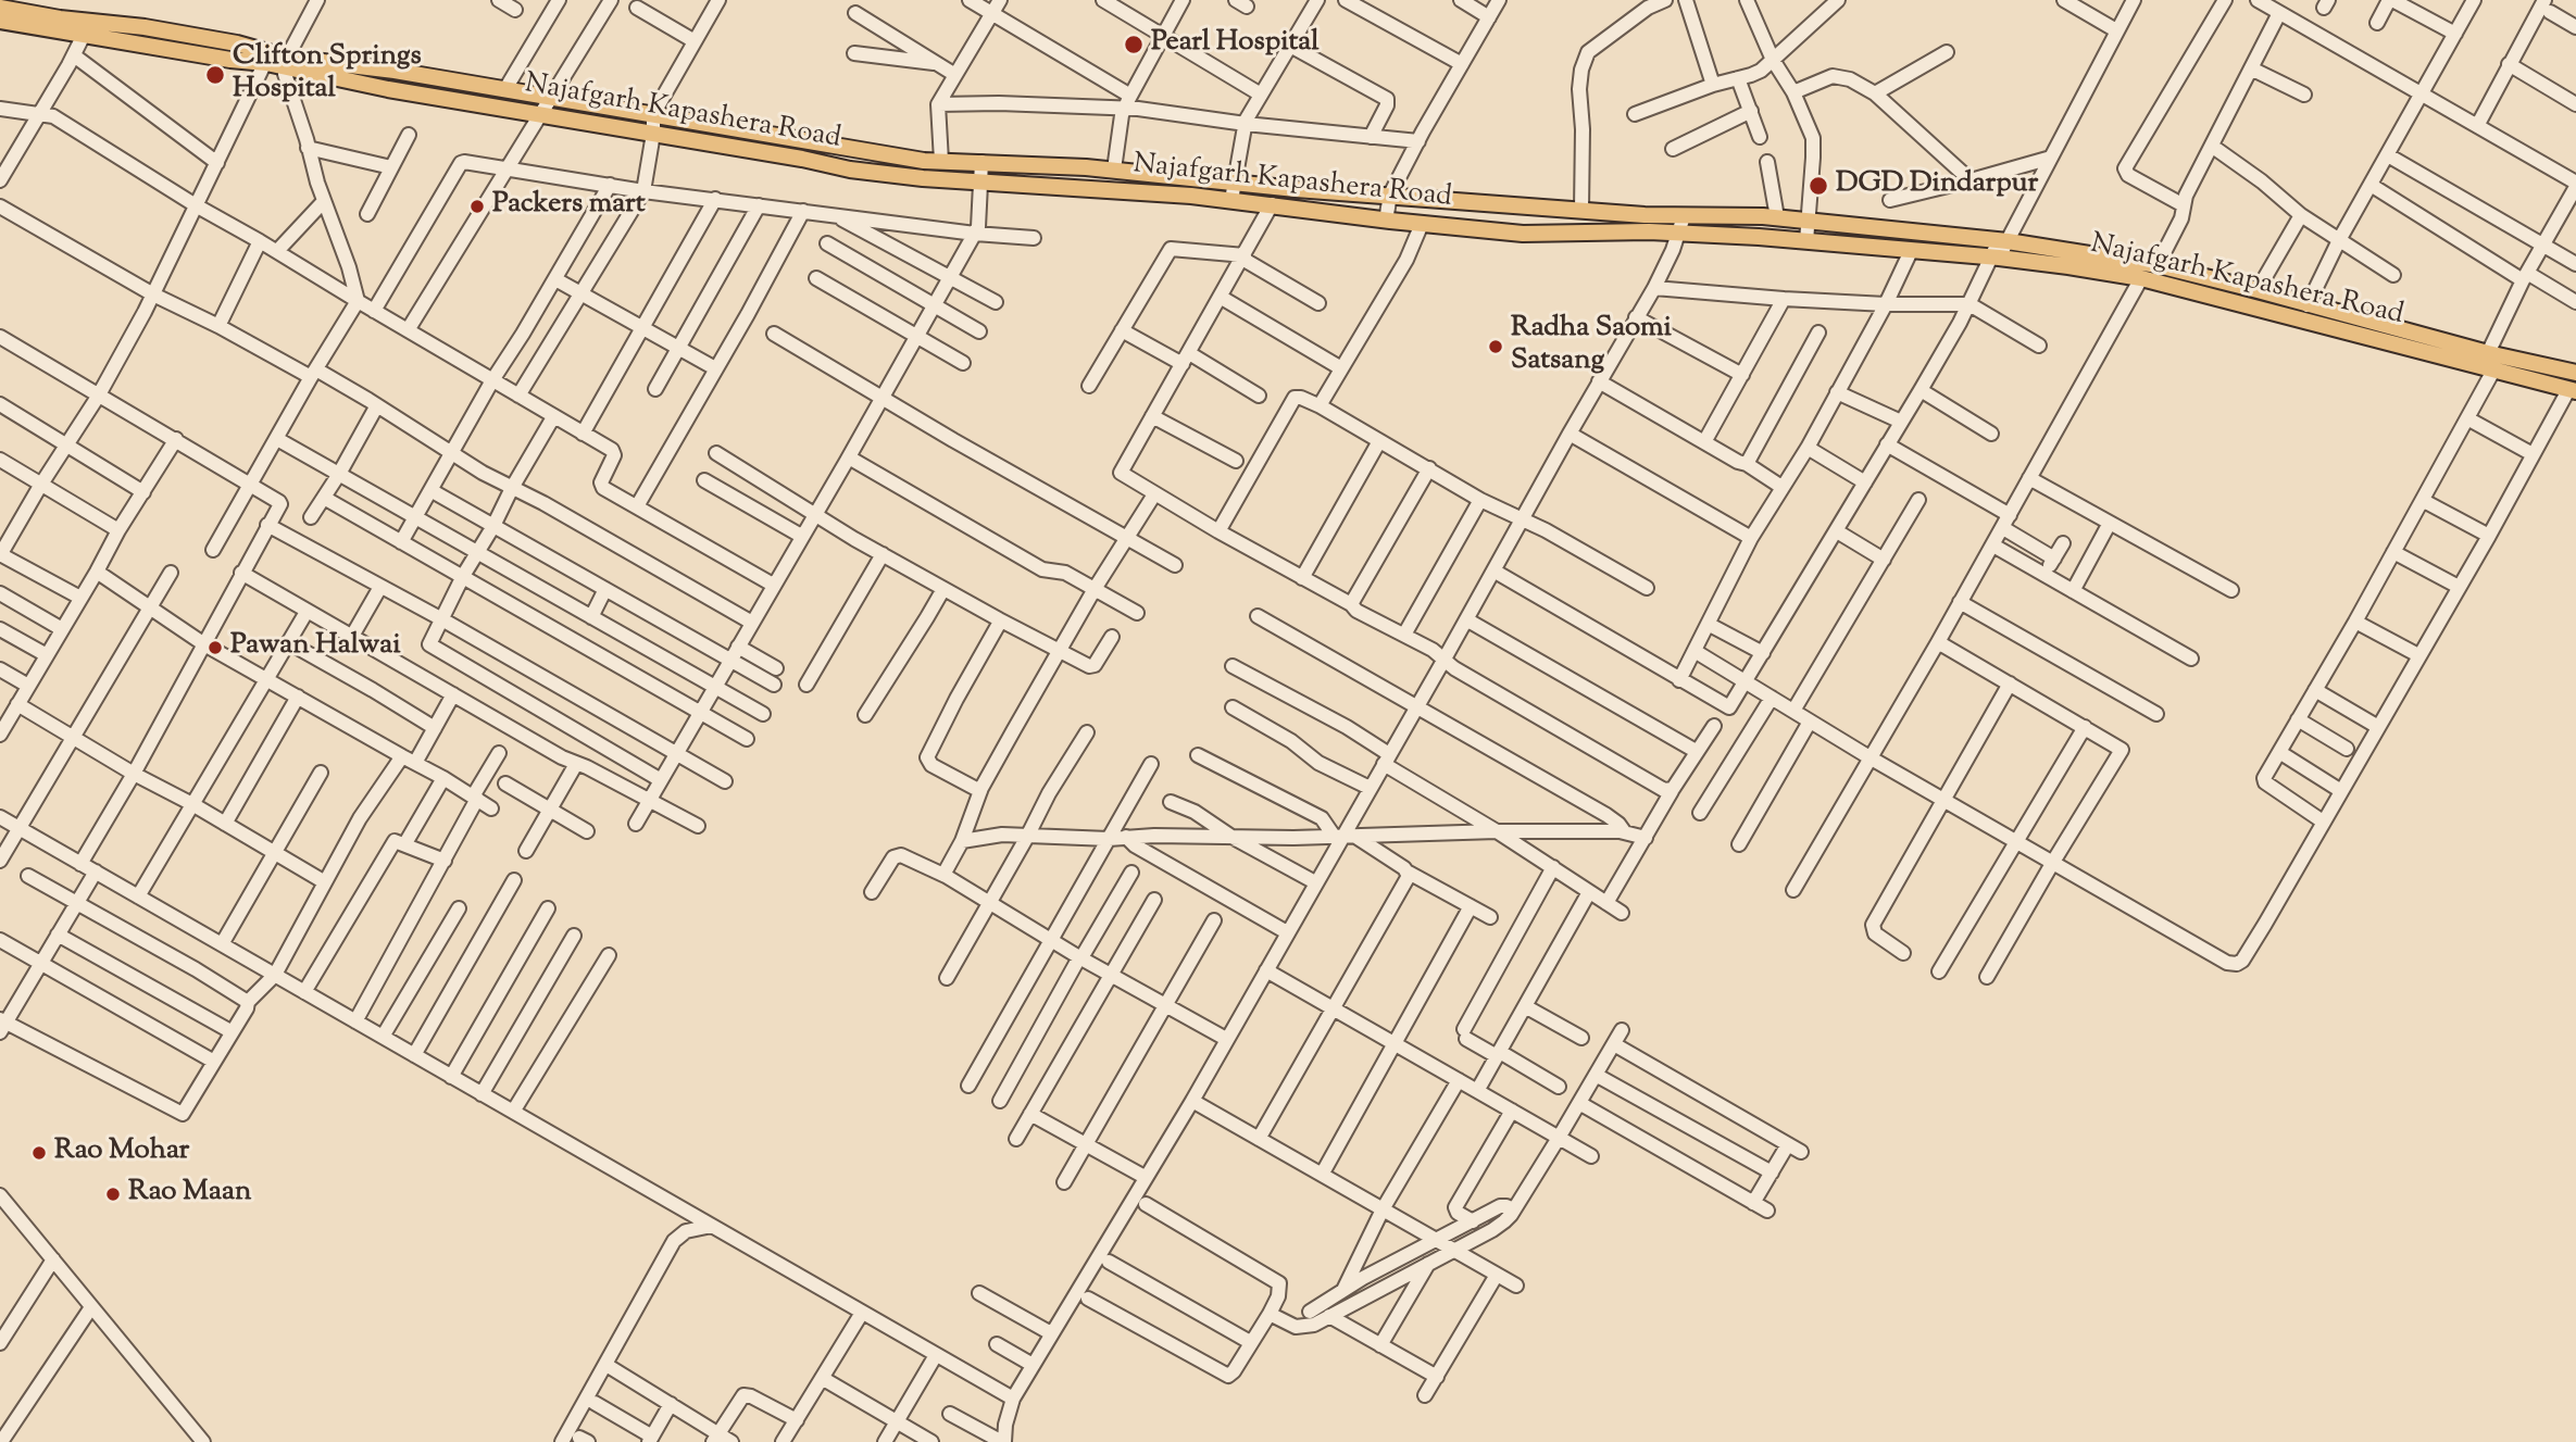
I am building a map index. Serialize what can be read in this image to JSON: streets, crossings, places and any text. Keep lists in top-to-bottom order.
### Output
{
  "streets": {
    "main road": ["Najafgarh Kapashera Road"]
  },
  "places": [
    "Pearl Hospital",
    "Clifton Springs Hospital",
    "DGD Dindarpur",
    "Packers mart",
    "Radha Saomi Satsang",
    "Pawan Halwai",
    "Rao Mohar",
    "Rao Maan"
  ]
}
